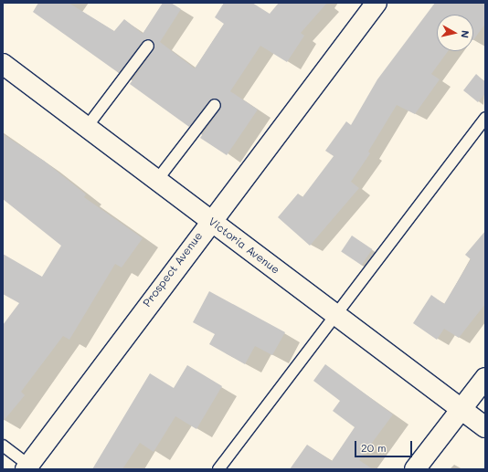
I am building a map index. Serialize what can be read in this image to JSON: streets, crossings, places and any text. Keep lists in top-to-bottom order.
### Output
{
  "streets": {
    "street": ["Victoria Avenue", "Prospect Avenue"]
  },
  "crossings": [
    ["Victoria Avenue", "Prospect Avenue"]
  ],
  "scale_bar": "20 m",
  "north": "right"
}
